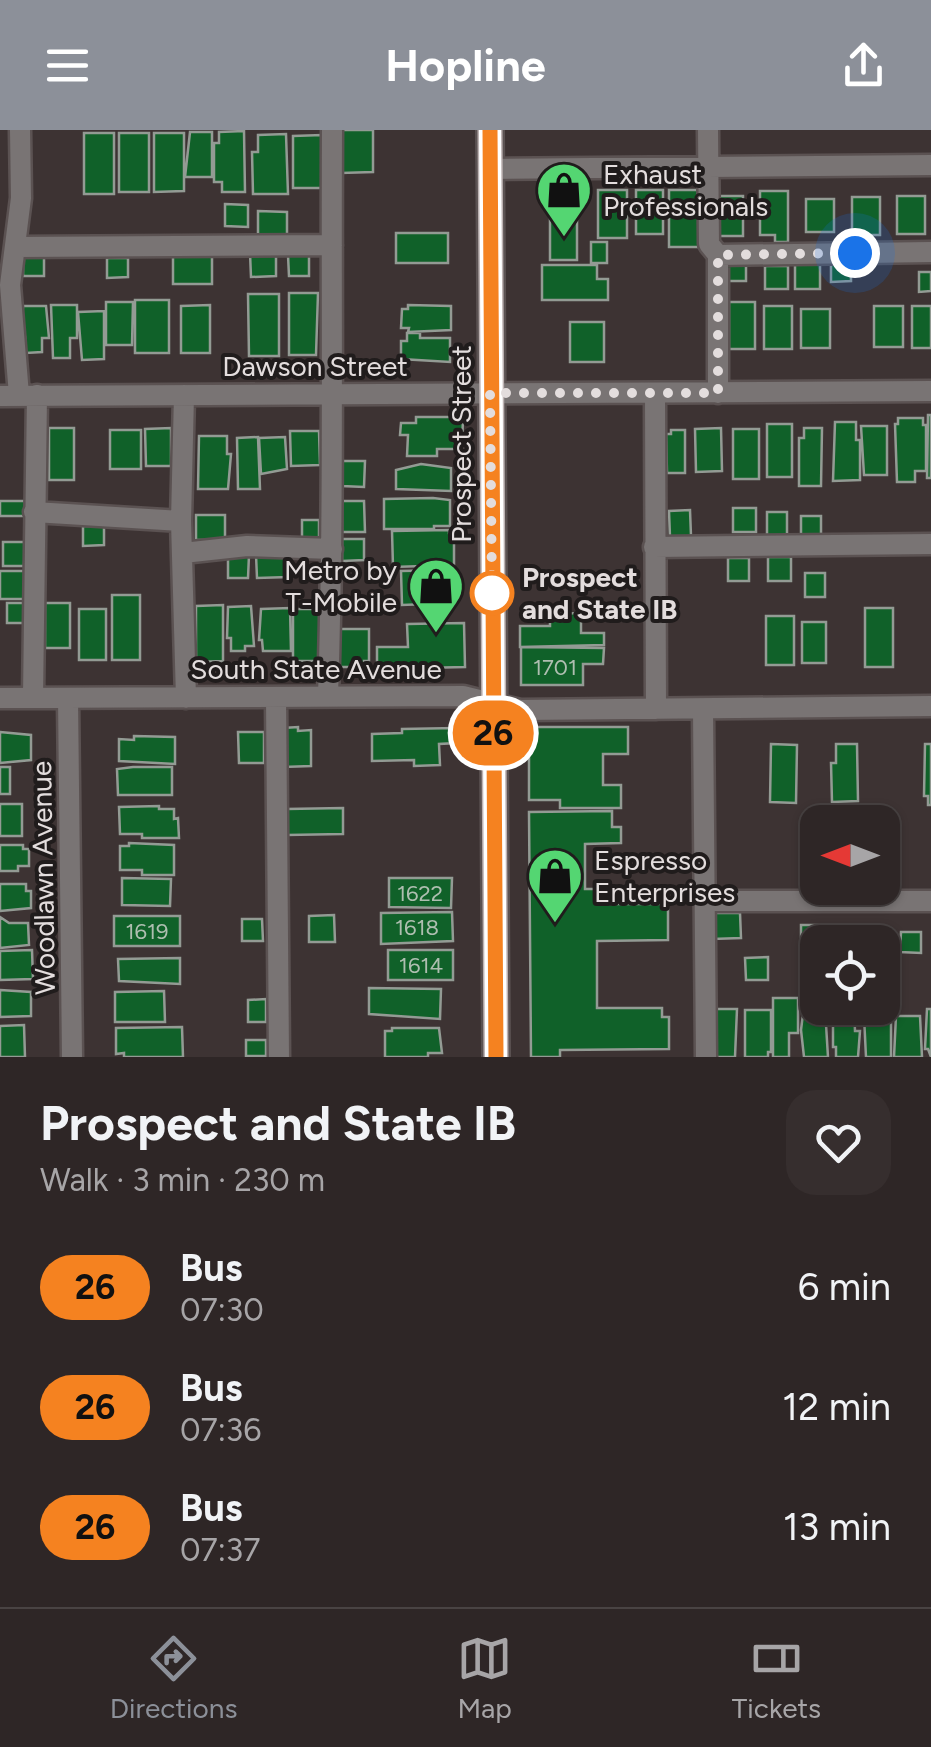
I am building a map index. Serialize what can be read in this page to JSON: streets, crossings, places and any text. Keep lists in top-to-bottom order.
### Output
{
  "streets": {
    "main road": ["Prospect Street"],
    "street": ["Dawson Street", "South State Avenue", "Woodlawn Avenue"]
  },
  "crossings": [
    ["Dawson Street", "Prospect Street"],
    ["Prospect Street", "South State Avenue"],
    ["South State Avenue", "Woodlawn Avenue"]
  ],
  "places": {
    "shop": ["Exhaust Professionals", "Metro by T-Mobile", "Espresso Enterprises"],
    "other": ["Prospect and State IB"]
  },
  "lines": ["bus line 26"],
  "house_numbers": [
    "1701",
    "1622",
    "1618",
    "1619",
    "1614"
  ],
  "north": "left",
  "page": {
    "header": "Hopline",
    "on_map": "26",
    "heading": ["Prospect and State IB", "Walk · 3 min · 230 m"],
    "list": [
      {
        "mark": "26",
        "name": "Bus",
        "note": "07:30",
        "value": "6 min"
      },
      {
        "mark": "26",
        "name": "Bus",
        "note": "07:36",
        "value": "12 min"
      },
      {
        "mark": "26",
        "name": "Bus",
        "note": "07:37",
        "value": "13 min"
      }
    ],
    "tabs": ["Directions", "Map", "Tickets"]
  }
}
